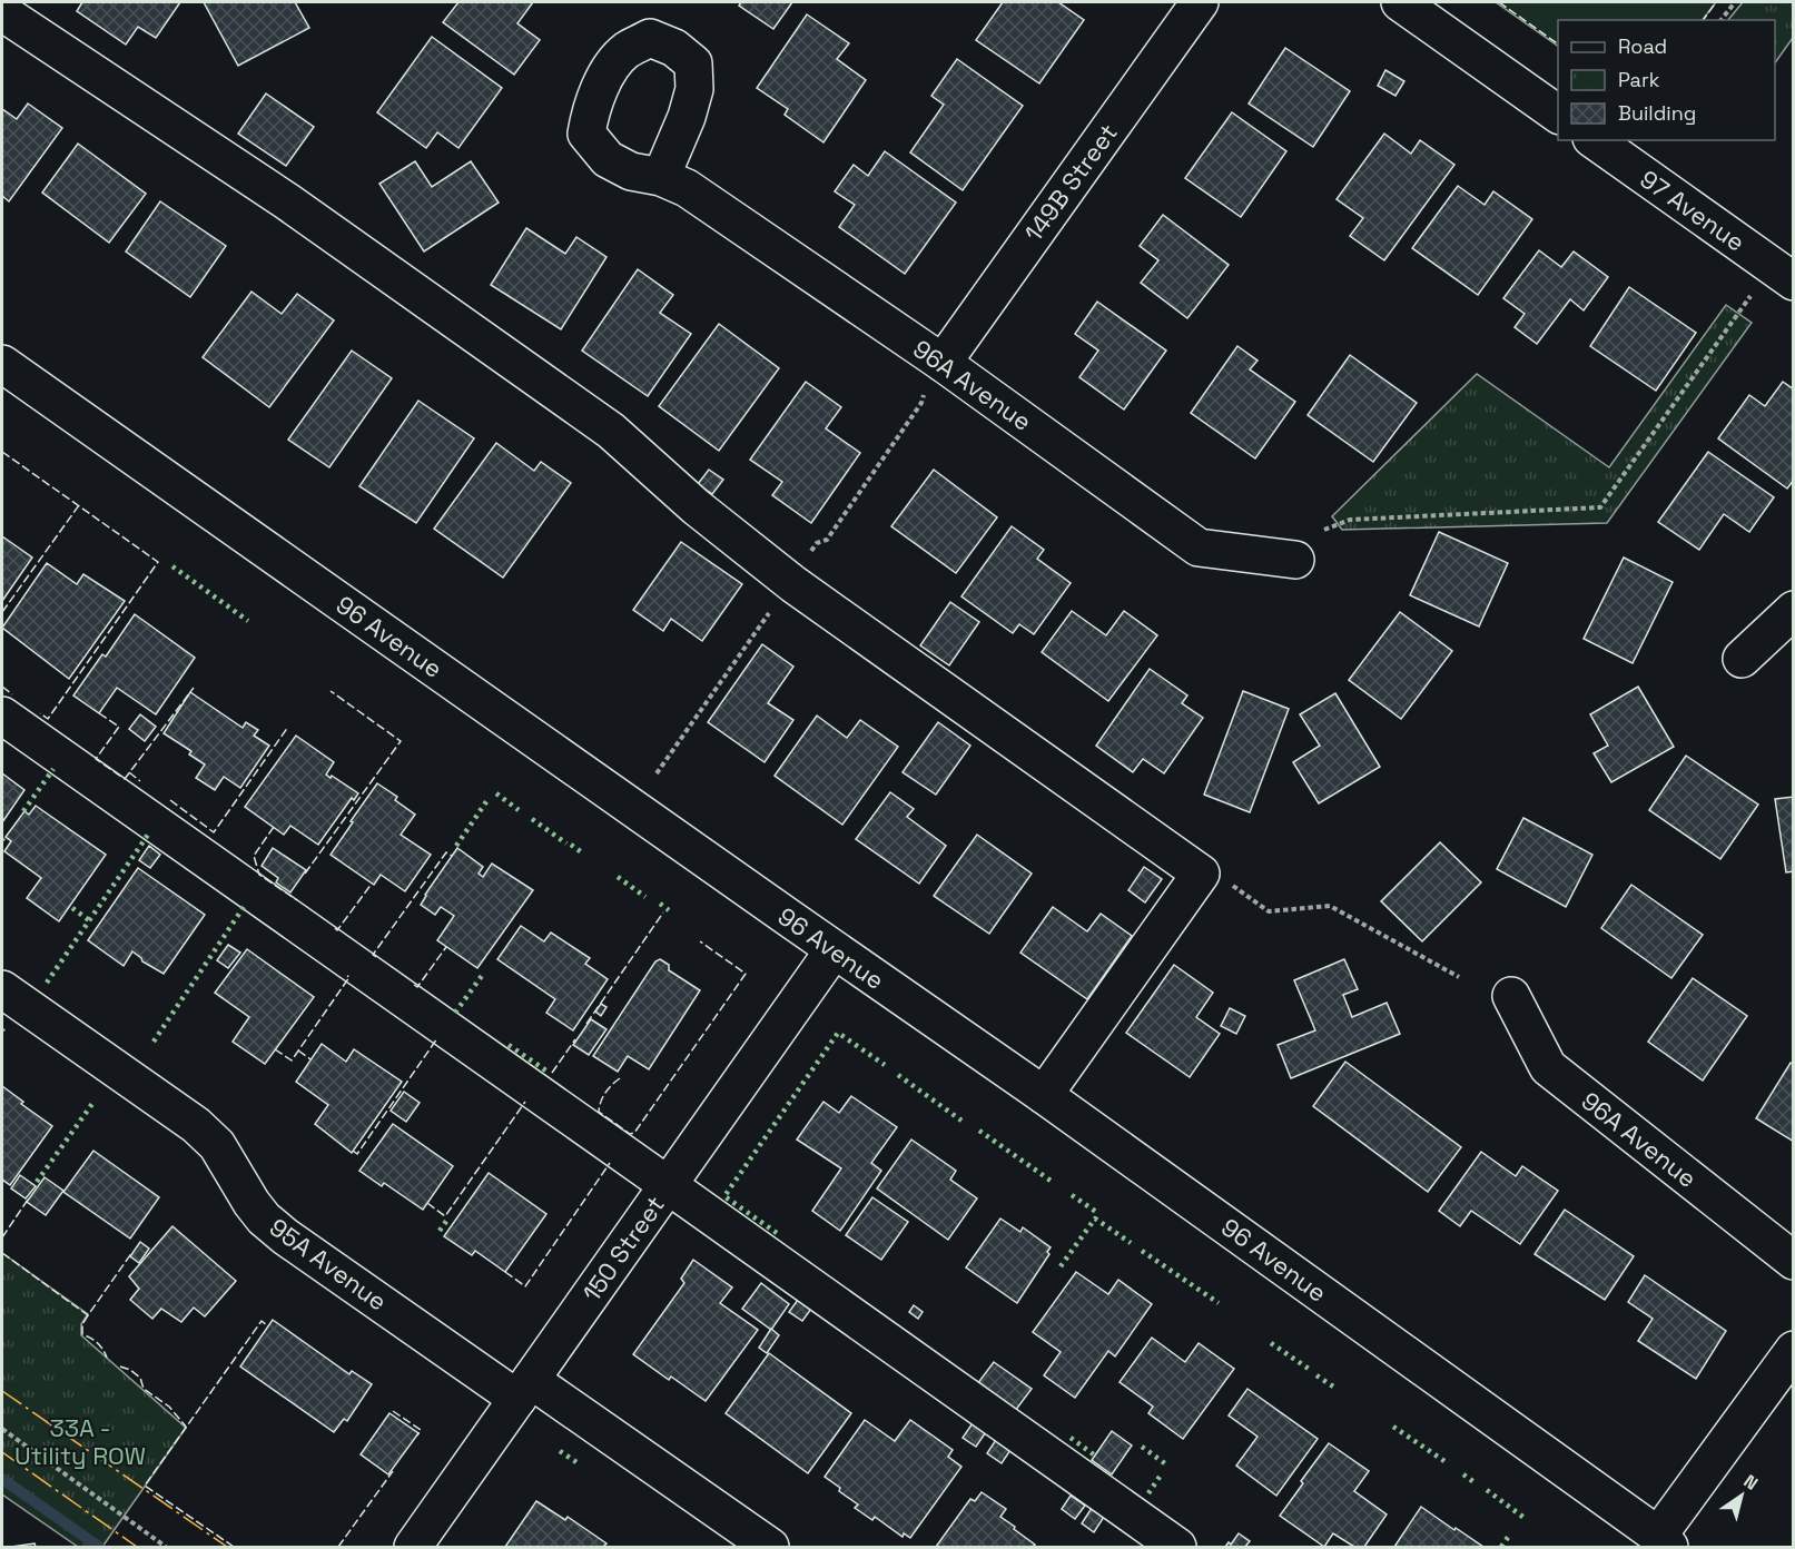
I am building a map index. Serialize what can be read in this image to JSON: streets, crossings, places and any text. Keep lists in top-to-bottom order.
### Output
{
  "streets": {
    "street": [
      "149B Street",
      "97 Avenue",
      "96A Avenue",
      "96 Avenue",
      "150 Street",
      "95A Avenue"
    ]
  },
  "crossings": [
    ["149B Street", "96A Avenue"],
    ["96 Avenue", "150 Street"],
    ["150 Street", "95A Avenue"]
  ],
  "parks": ["33A - Utility ROW"],
  "legend": ["Road", "Park", "Building"],
  "north": "top right"
}
